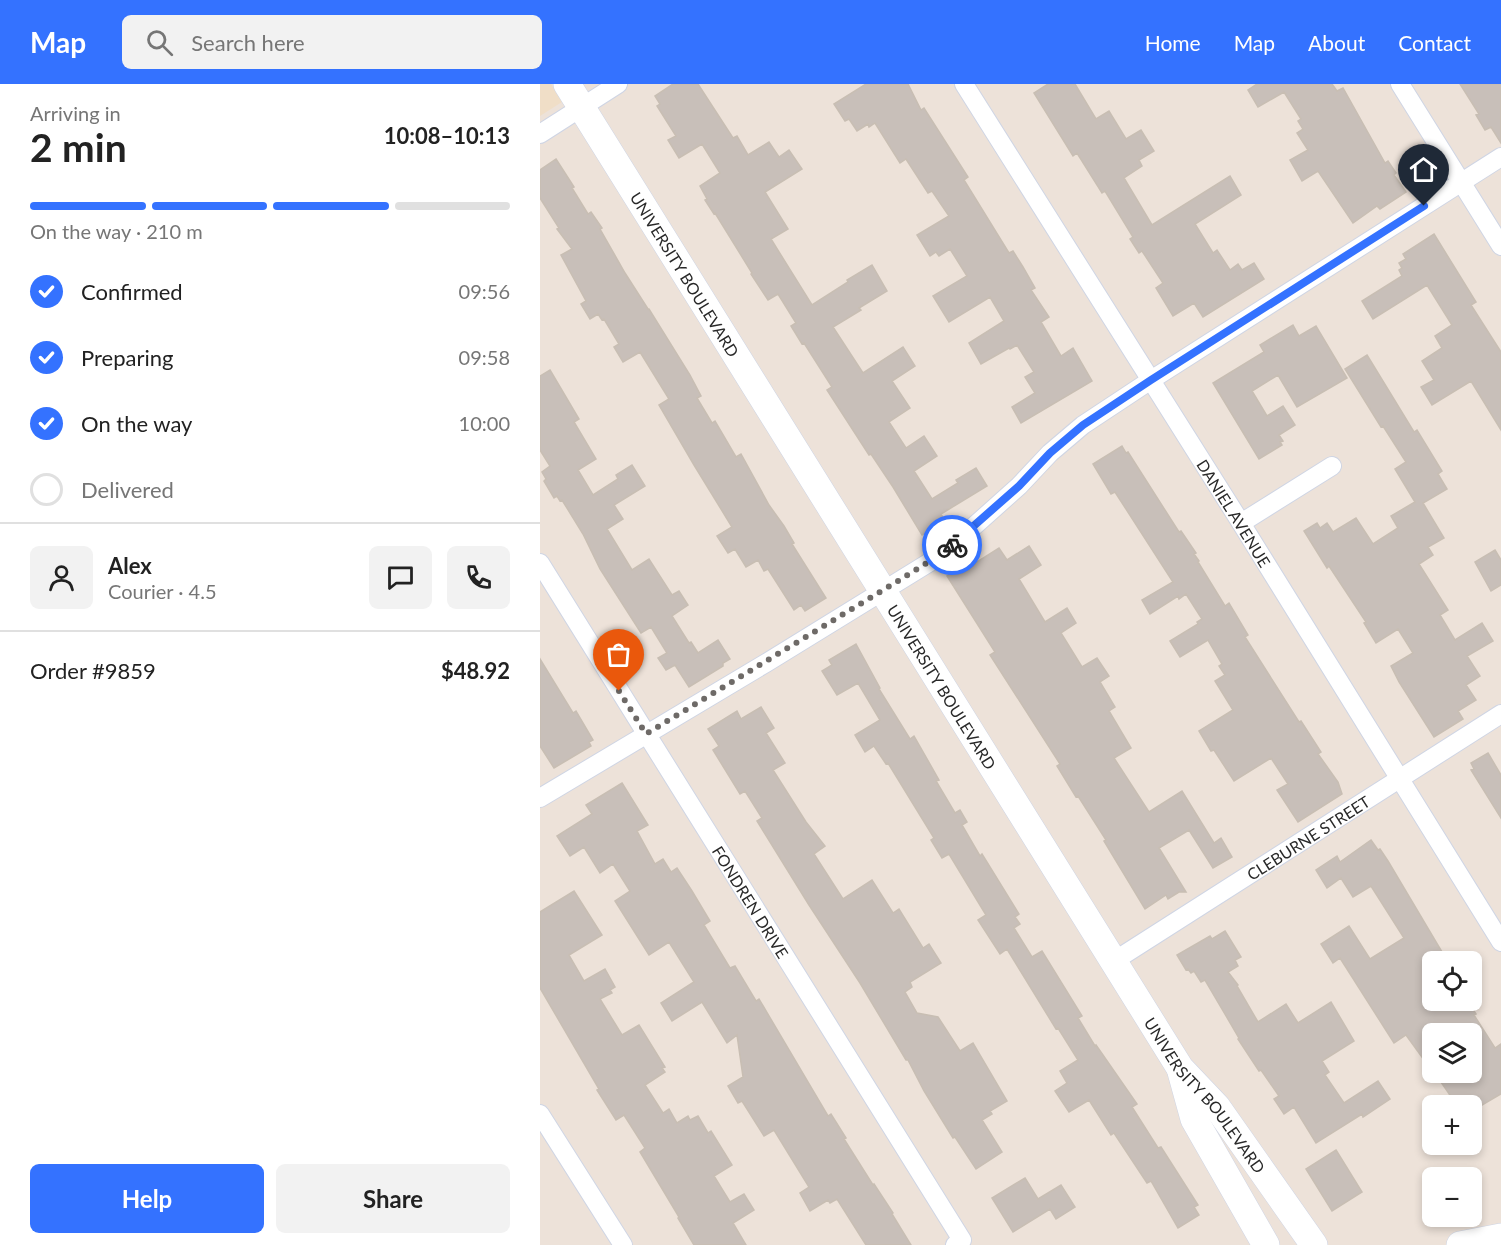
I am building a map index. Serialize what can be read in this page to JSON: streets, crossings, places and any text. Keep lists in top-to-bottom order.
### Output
{
  "streets": {
    "street": [
      "UNIVERSITY BOULEVARD",
      "DANIEL AVENUE",
      "CLEBURNE STREET",
      "FONDREN DRIVE"
    ]
  },
  "crossings": [
    ["UNIVERSITY BOULEVARD", "CLEBURNE STREET"],
    ["DANIEL AVENUE", "CLEBURNE STREET"]
  ],
  "page": {
    "header": "Map",
    "search": "Search here",
    "nav": [
      "Home",
      "Map",
      "About",
      "Contact"
    ],
    "heading": ["2 min", "Arriving in", "10:08–10:13"],
    "panel": [
      "Alex",
      "Courier · 4.5",
      "Order #9859",
      "$48.92"
    ],
    "bar": "On the way · 210 m",
    "list": [
      ["Confirmed", "09:56"],
      ["Preparing", "09:58"],
      ["On the way", "10:00"],
      "Delivered"
    ],
    "map_buttons": ["+", "−"],
    "buttons": ["Help", "Share"]
  }
}
